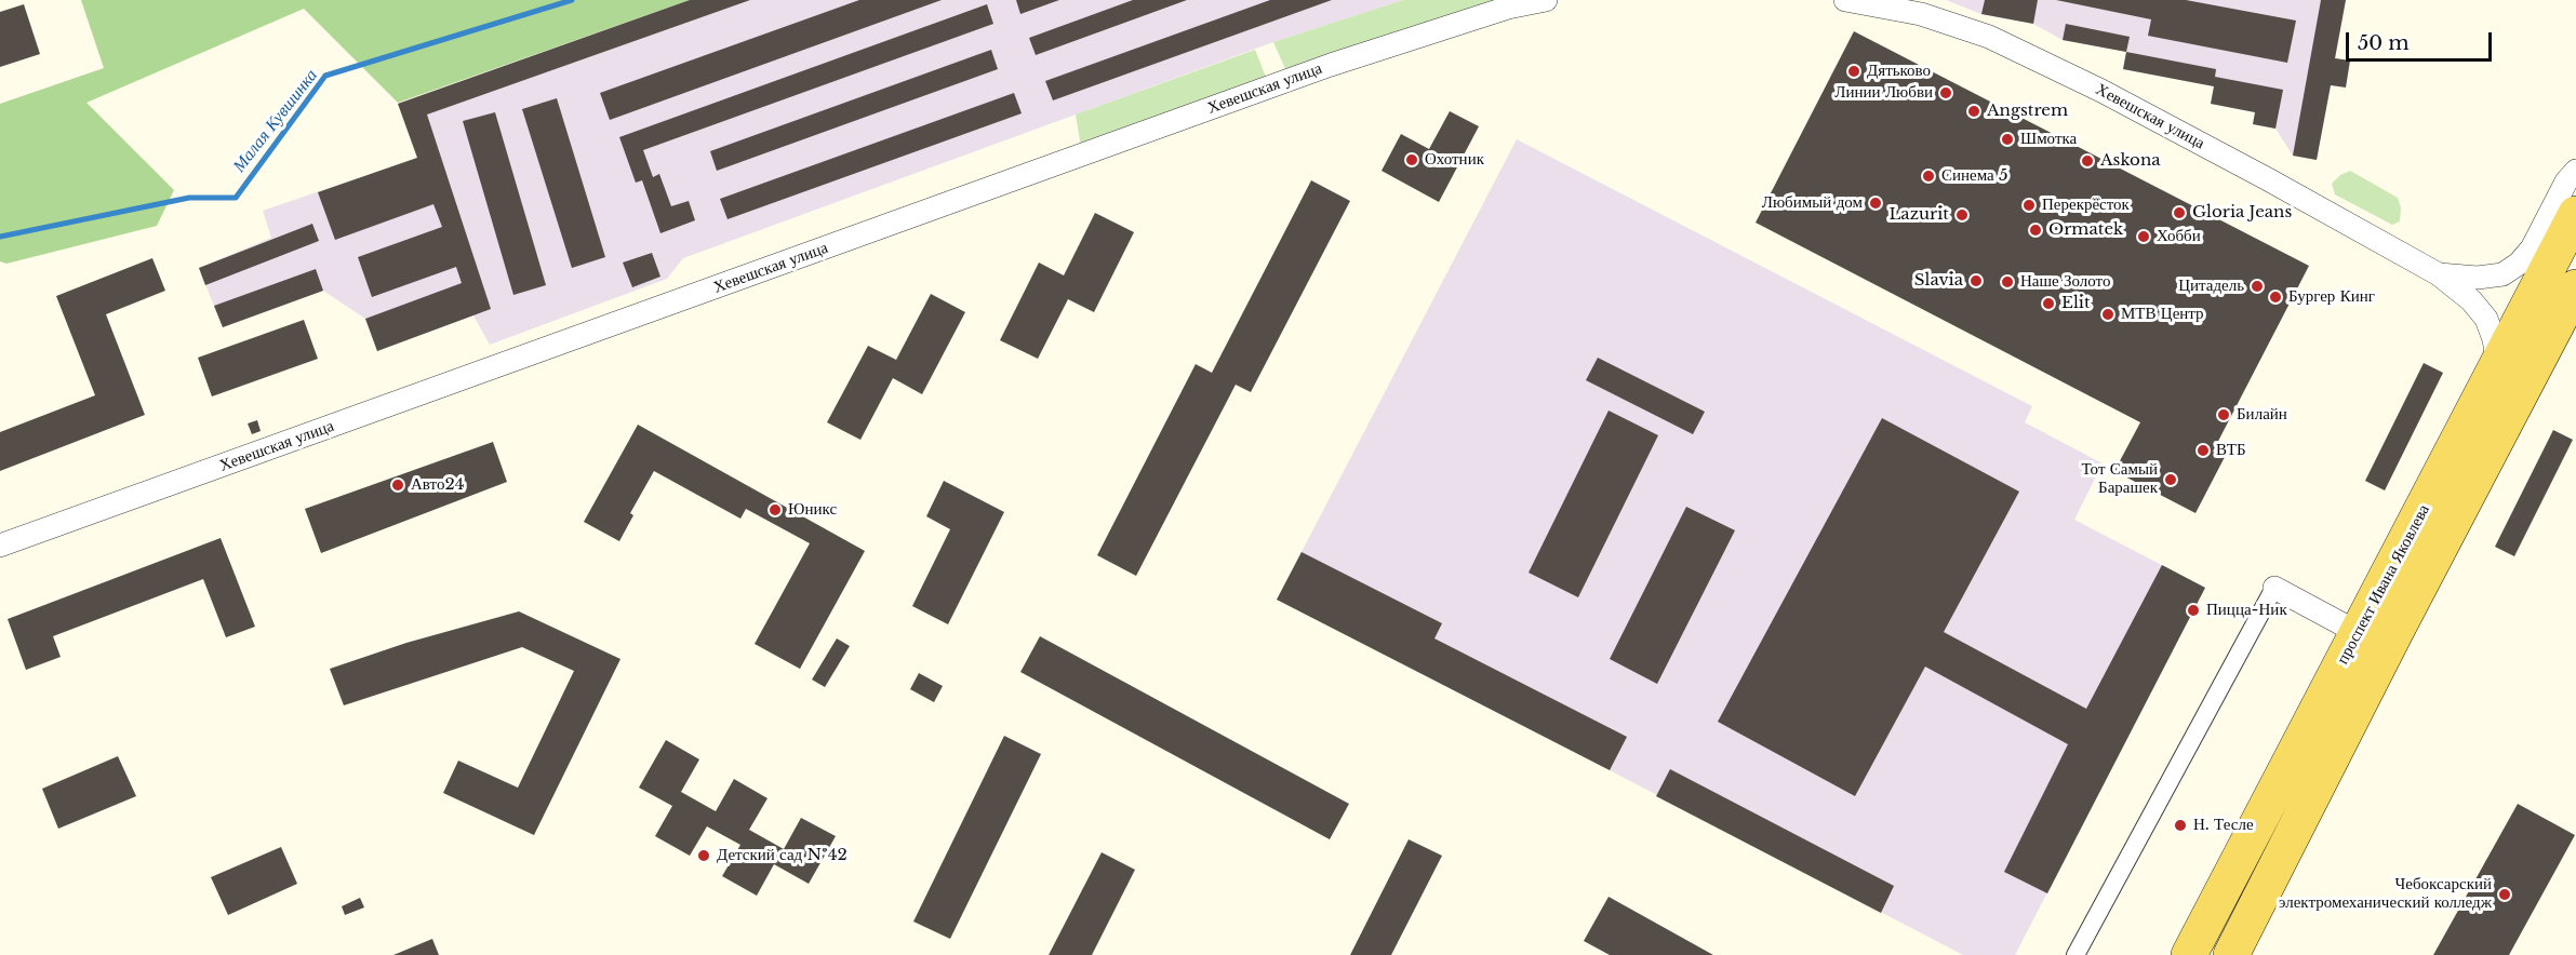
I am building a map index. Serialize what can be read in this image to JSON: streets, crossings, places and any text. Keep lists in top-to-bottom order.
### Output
{
  "streets": {
    "main road": ["проспект Ивана Яковлева"],
    "street": ["Хевешская улица"]
  },
  "water": ["Малая Кувшинка"],
  "places": [
    "Дятьково",
    "Линии Любви",
    "Angstrem",
    "Шмотка",
    "Охотник",
    "Askona",
    "Синема 5",
    "Любимый дом",
    "Перекрёсток",
    "Gloria Jeans",
    "Lazurit",
    "Ormatek",
    "Хобби",
    "Slavia",
    "Наше Золото",
    "Цитадель",
    "Бургер Кинг",
    "Elit",
    "МТВ Центр",
    "Билайн",
    "ВТБ",
    "Тот Самый Барашек",
    "Авто24",
    "Юникс",
    "Пицца-Ник",
    "Н. Тесле",
    "Детский сад №42",
    "Чебоксарский электромеханический колледж"
  ],
  "scale_bar": "50 m"
}
